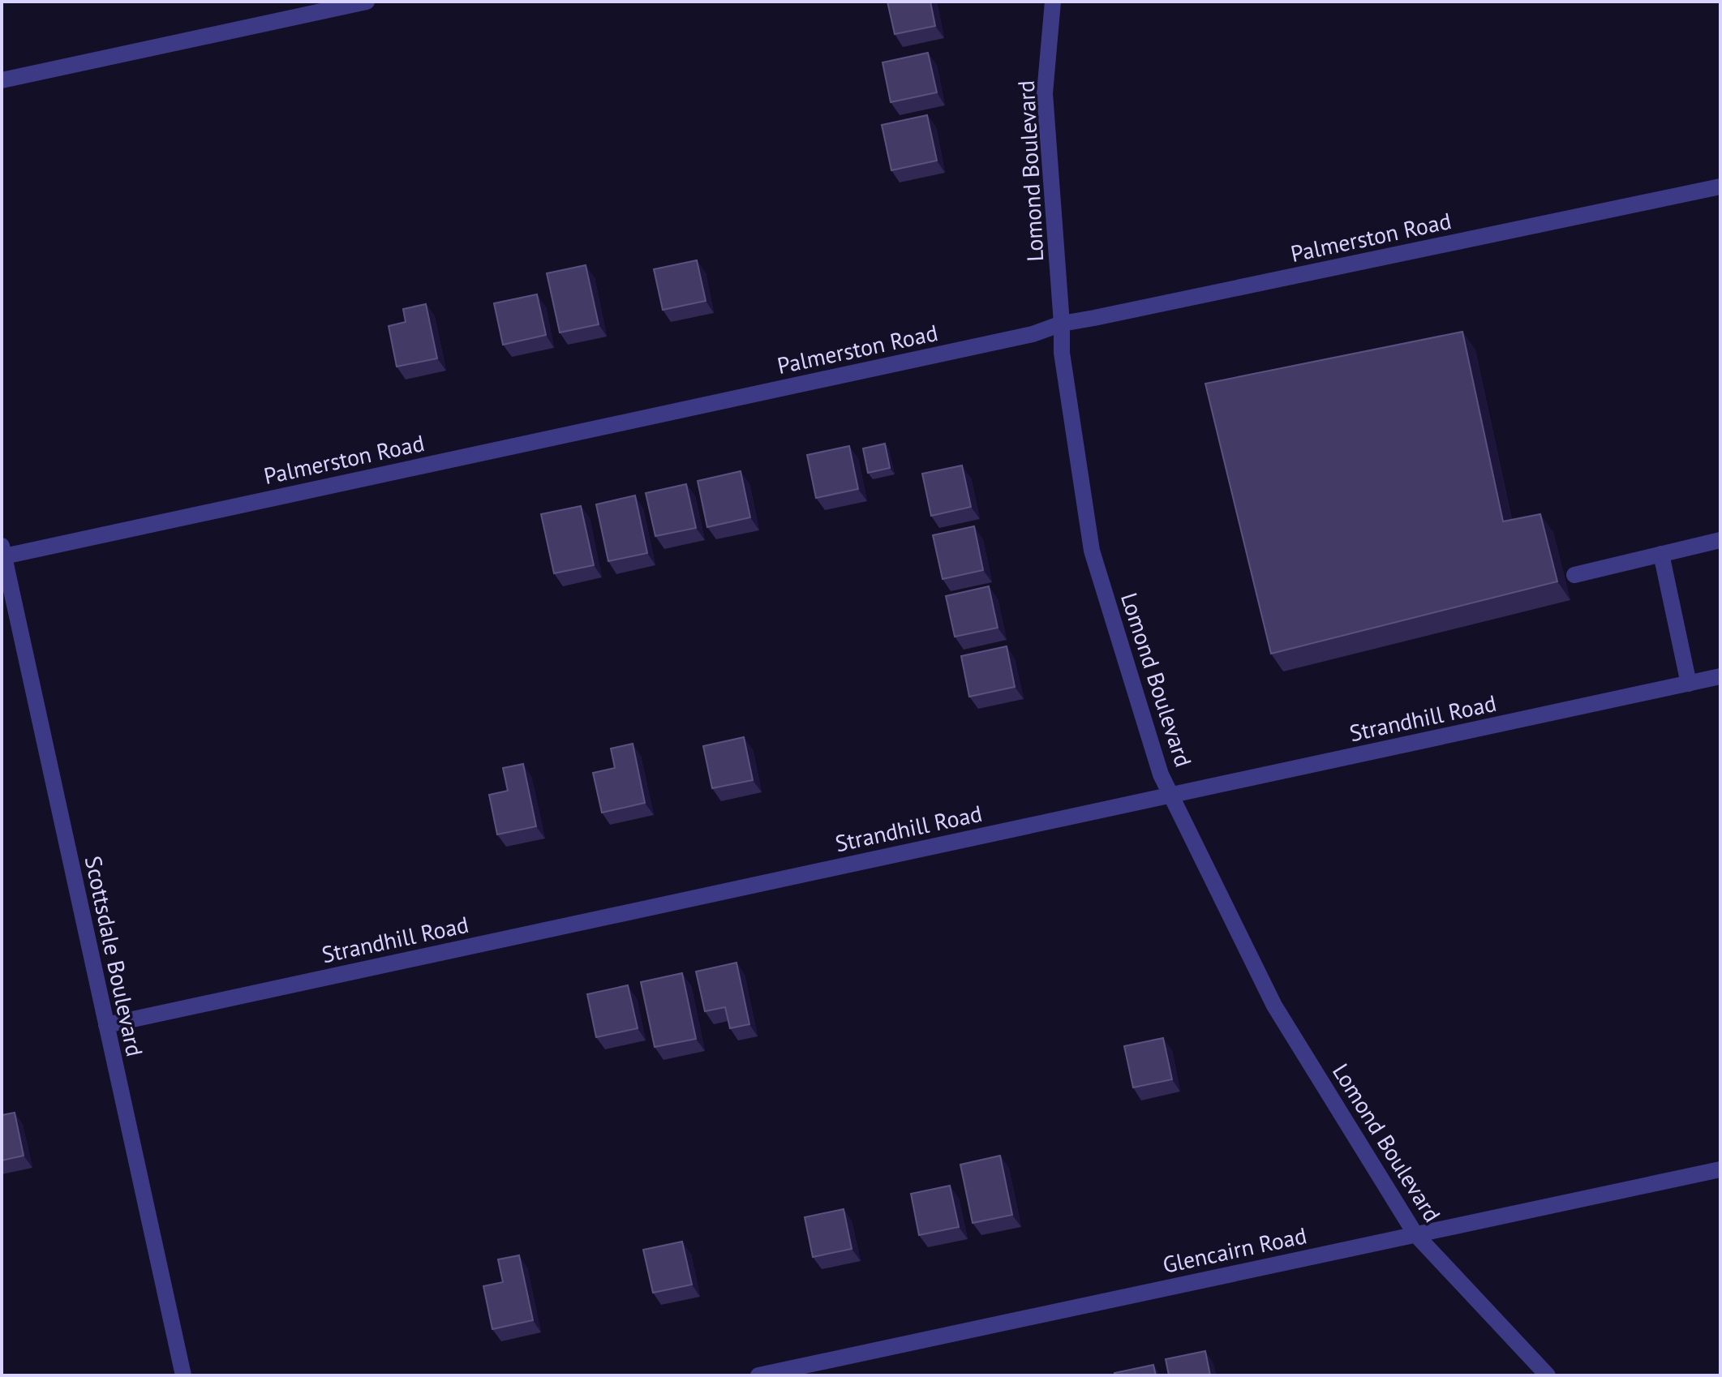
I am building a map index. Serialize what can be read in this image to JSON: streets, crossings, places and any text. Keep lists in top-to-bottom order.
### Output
{
  "streets": {
    "street": [
      "Lomond Boulevard",
      "Palmerston Road",
      "Strandhill Road",
      "Scottsdale Boulevard",
      "Glencairn Road"
    ]
  },
  "crossings": [
    ["Lomond Boulevard", "Palmerston Road"],
    ["Lomond Boulevard", "Strandhill Road"],
    ["Lomond Boulevard", "Glencairn Road"],
    ["Palmerston Road", "Scottsdale Boulevard"],
    ["Strandhill Road", "Scottsdale Boulevard"]
  ]
}
